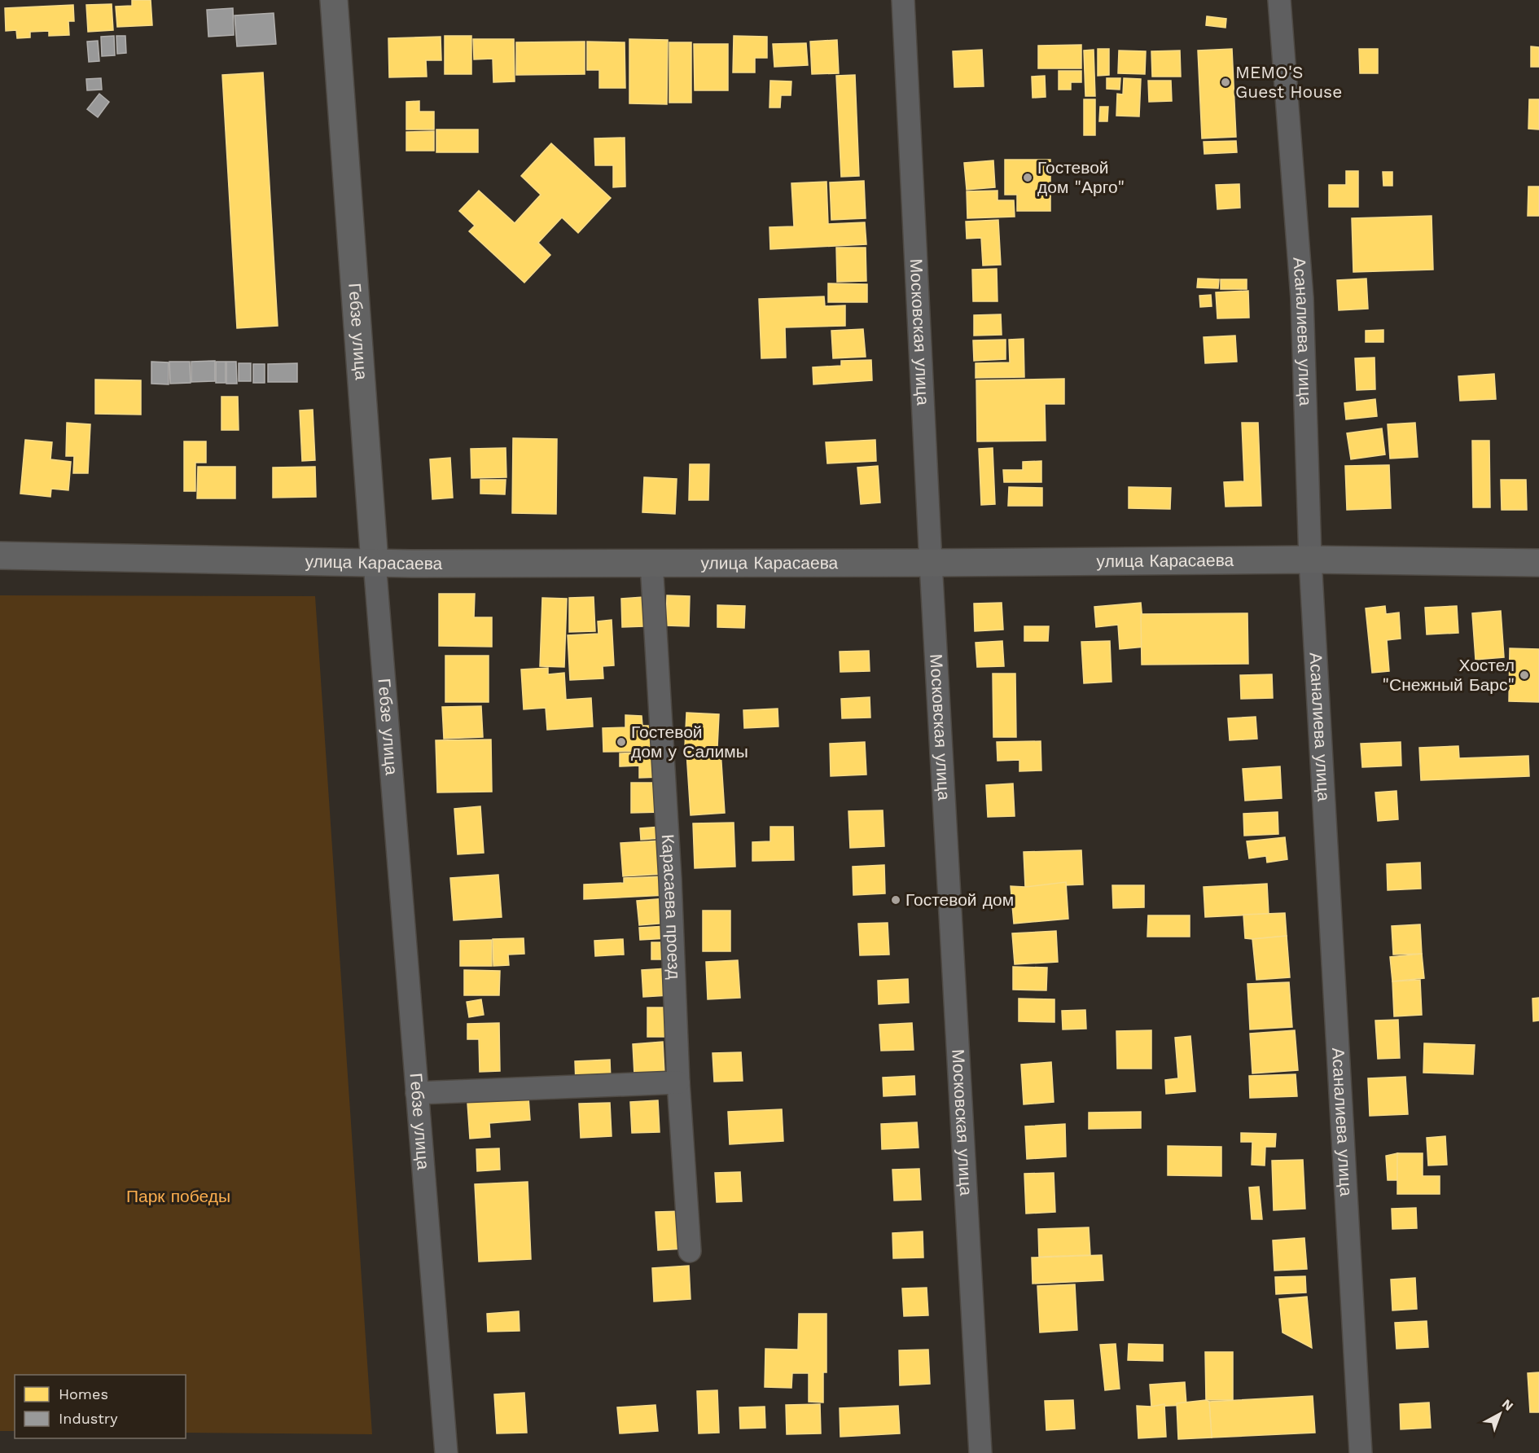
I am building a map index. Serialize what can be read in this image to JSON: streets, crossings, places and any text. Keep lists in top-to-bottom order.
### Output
{
  "streets": {
    "main road": ["Гебзе улица", "улица Карасаева"],
    "street": ["Асаналиева улица", "Московская улица", "Карасаева проезд"]
  },
  "crossings": [
    ["Асаналиева улица", "улица Карасаева"],
    ["Московская улица", "улица Карасаева"],
    ["Гебзе улица", "улица Карасаева"],
    ["улица Карасаева", "Карасаева проезд"]
  ],
  "parks": ["Парк победы"],
  "places": [
    "MEMO'S Guest House",
    "Гостевой дом \"Арго\"",
    "Хостел \"Снежный Барс\"",
    "Гостевой дом у Салимы",
    "Гостевой дом"
  ],
  "legend": ["Homes", "Industry"],
  "north": "top right"
}
